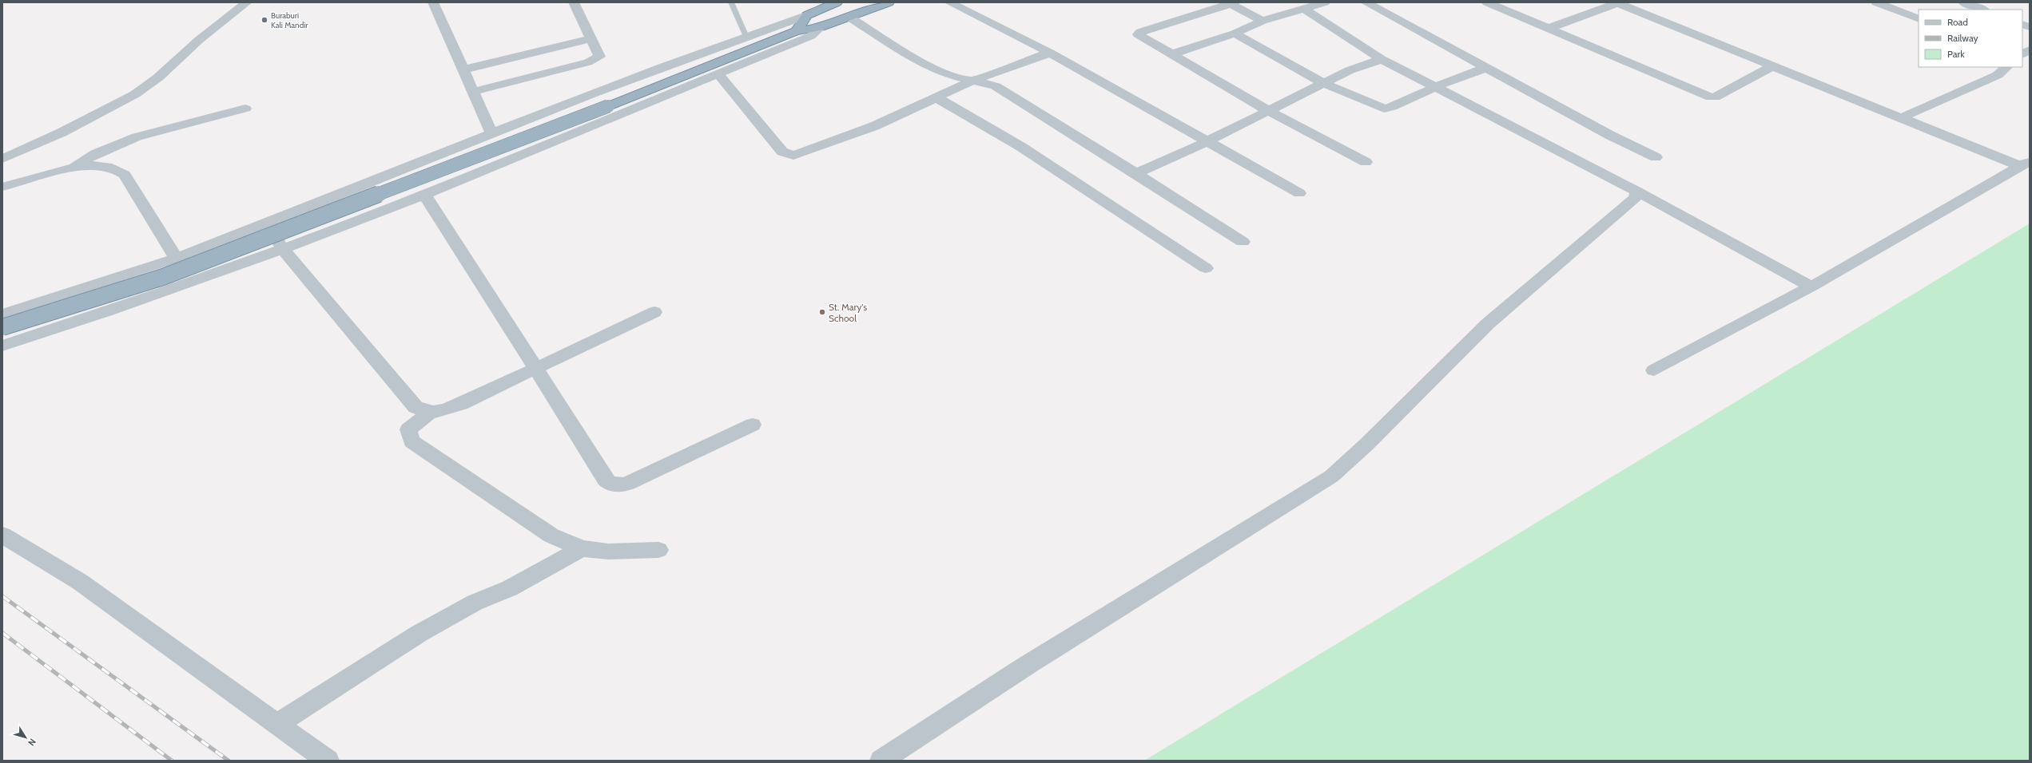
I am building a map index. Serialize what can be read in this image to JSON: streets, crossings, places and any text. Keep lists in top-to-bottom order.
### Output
{
  "places": ["Buraburi Kali Mandir", "St. Mary's School"],
  "legend": ["Road", "Railway", "Park"],
  "north": "bottom right"
}
